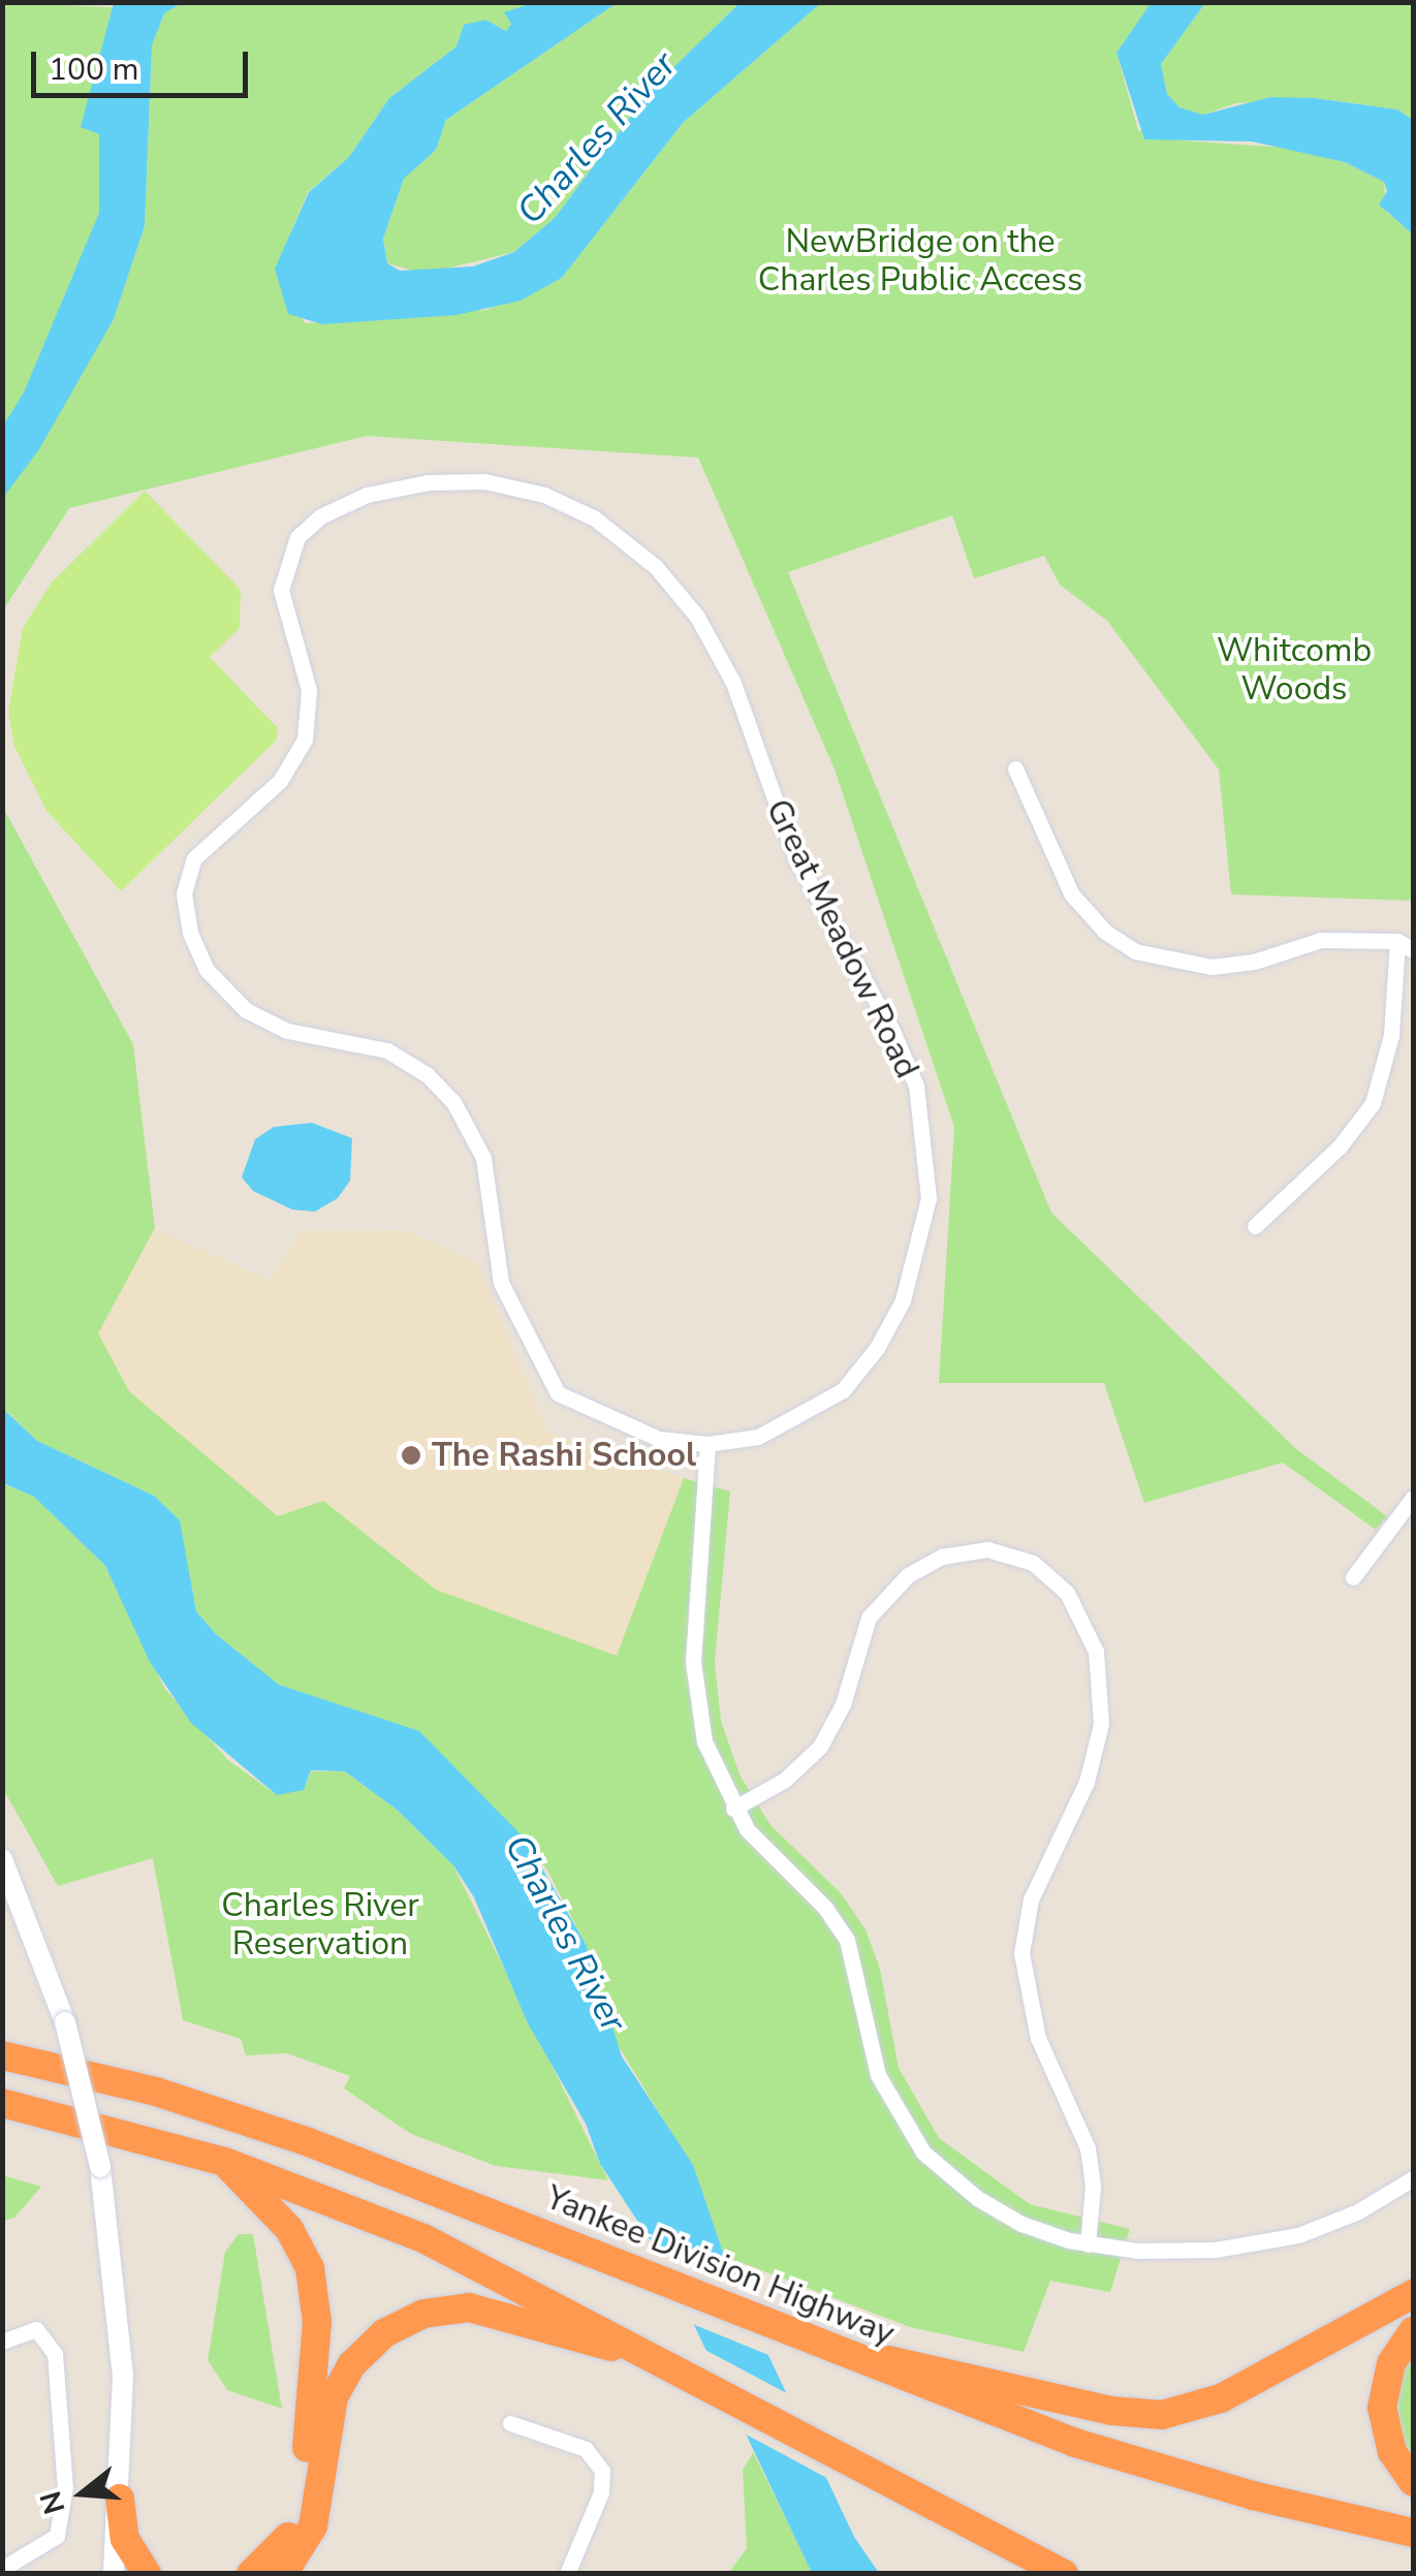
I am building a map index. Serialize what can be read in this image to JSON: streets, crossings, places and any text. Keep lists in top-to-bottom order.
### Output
{
  "streets": {
    "highway": ["Yankee Division Highway"],
    "street": ["Great Meadow Road"]
  },
  "water": ["Charles River"],
  "parks": ["NewBridge on the Charles Public Access", "Whitcomb Woods", "Charles River Reservation"],
  "places": ["The Rashi School"],
  "scale_bar": "100 m",
  "north": "left"
}
